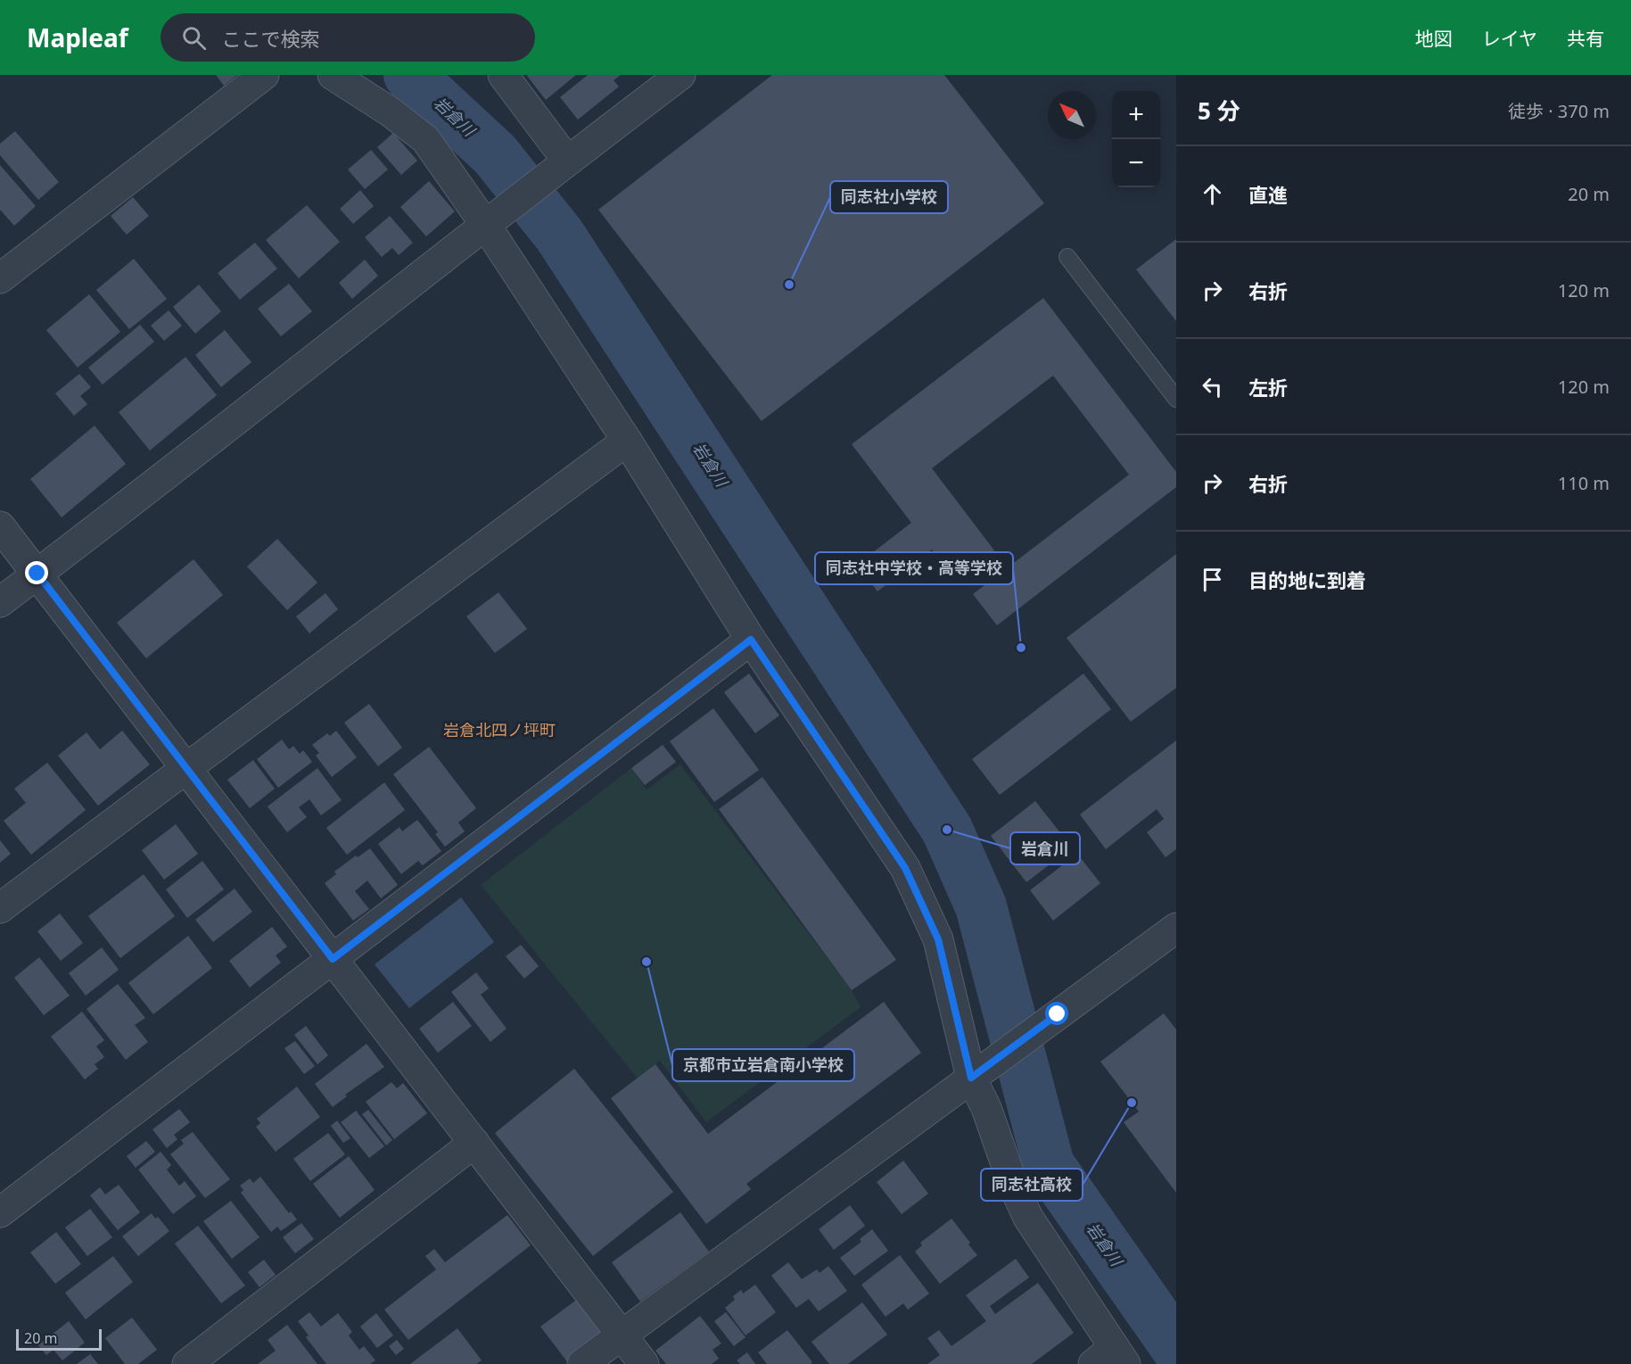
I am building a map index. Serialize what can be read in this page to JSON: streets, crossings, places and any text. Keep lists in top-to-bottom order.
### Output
{
  "districts": ["岩倉北四ノ坪町"],
  "water": ["岩倉川"],
  "places": [
    "同志社小学校",
    "同志社中学校・高等学校",
    "岩倉川",
    "京都市立岩倉南小学校",
    "同志社高校"
  ],
  "scale_bar": "20 m",
  "north": "top left",
  "page": {
    "header": "Mapleaf",
    "search": "ここで検索",
    "nav": ["地図", "レイヤ", "共有"],
    "heading": ["5 分", "徒歩 · 370 m"],
    "map_buttons": ["+", "−"],
    "list": [
      ["直進", "20 m"],
      ["右折", "120 m"],
      ["左折", "120 m"],
      ["右折", "110 m"],
      "目的地に到着"
    ],
    "scale": "20 m"
  }
}
